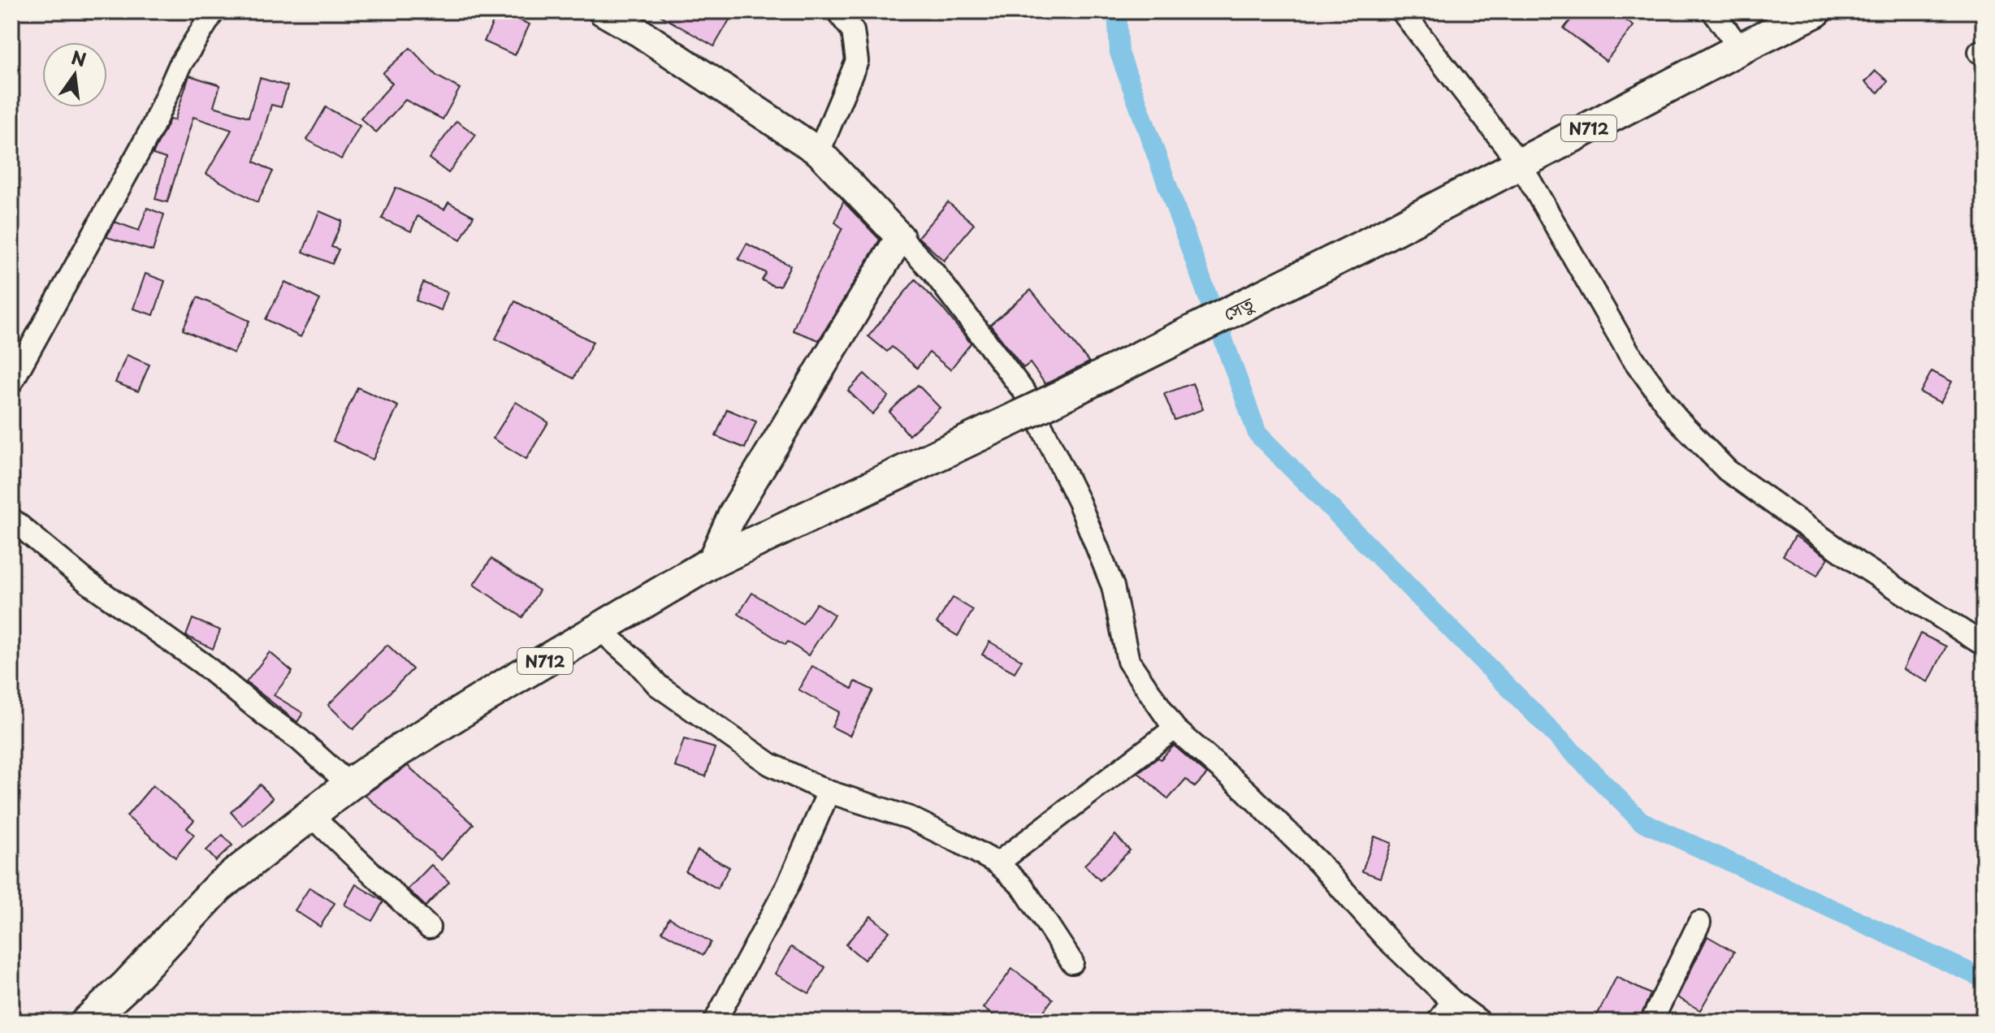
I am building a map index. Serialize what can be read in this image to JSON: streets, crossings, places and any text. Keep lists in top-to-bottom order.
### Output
{
  "streets": {
    "highway": ["N712", "সেতু"]
  },
  "crossings": [
    ["N712", "সেতু"]
  ],
  "north": "top"
}
